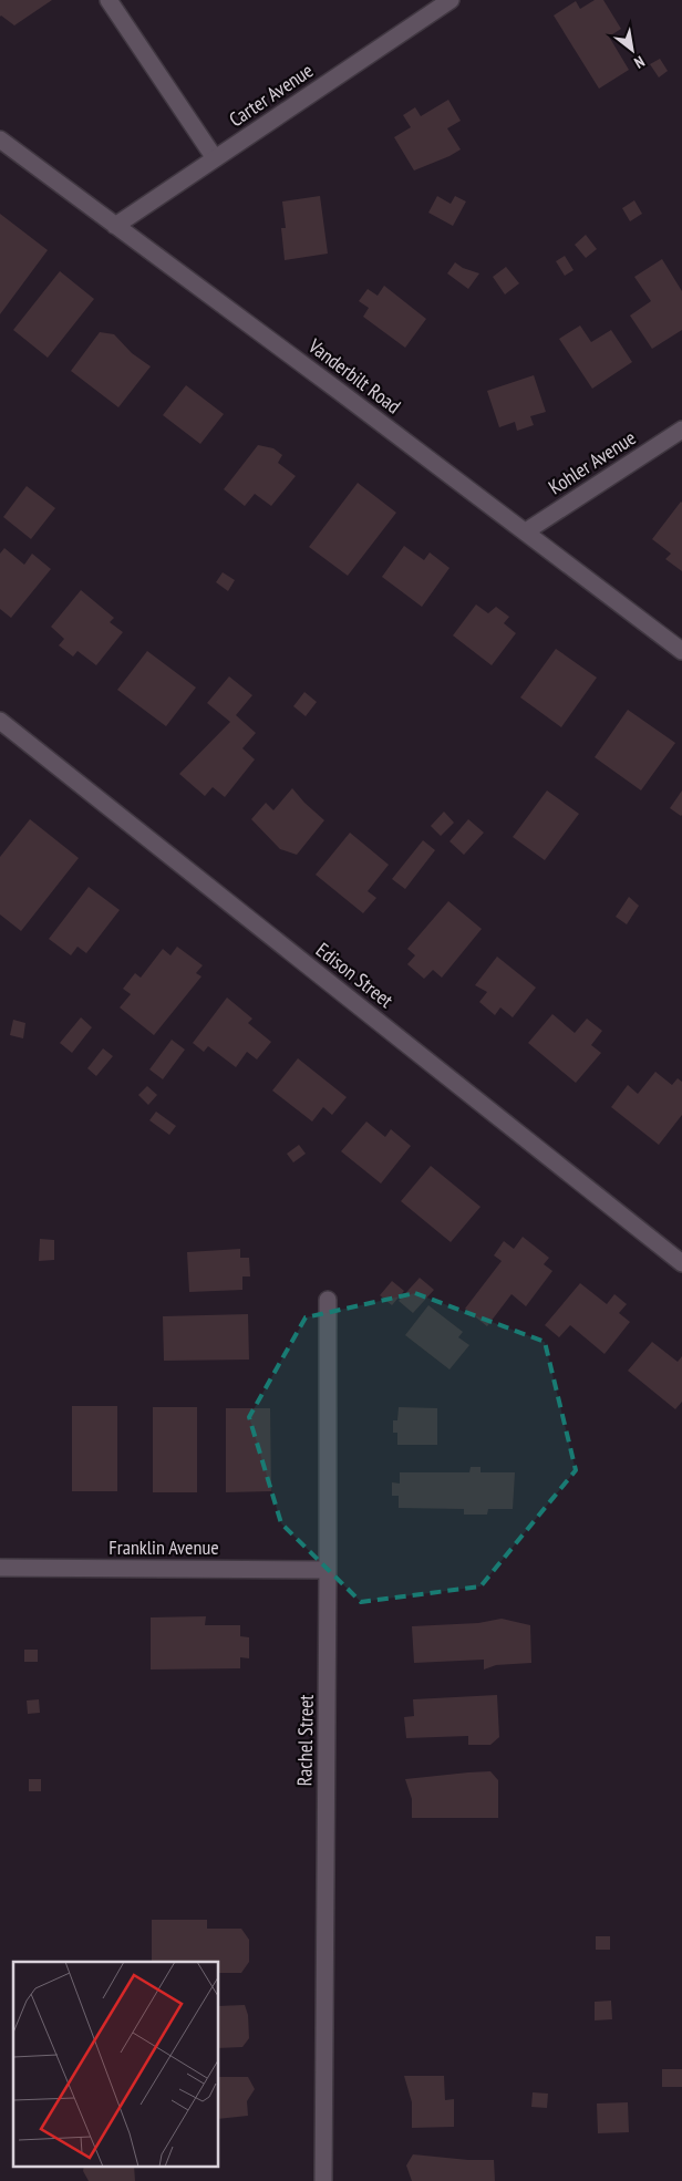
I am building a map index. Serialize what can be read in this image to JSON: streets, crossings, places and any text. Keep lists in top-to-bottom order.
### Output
{
  "streets": {
    "street": [
      "Carter Avenue",
      "Vanderbilt Road",
      "Kohler Avenue",
      "Edison Street",
      "Franklin Avenue",
      "Rachel Street"
    ]
  },
  "crossings": [
    ["Carter Avenue", "Vanderbilt Road"],
    ["Vanderbilt Road", "Kohler Avenue"],
    ["Franklin Avenue", "Rachel Street"]
  ],
  "north": "bottom right"
}
